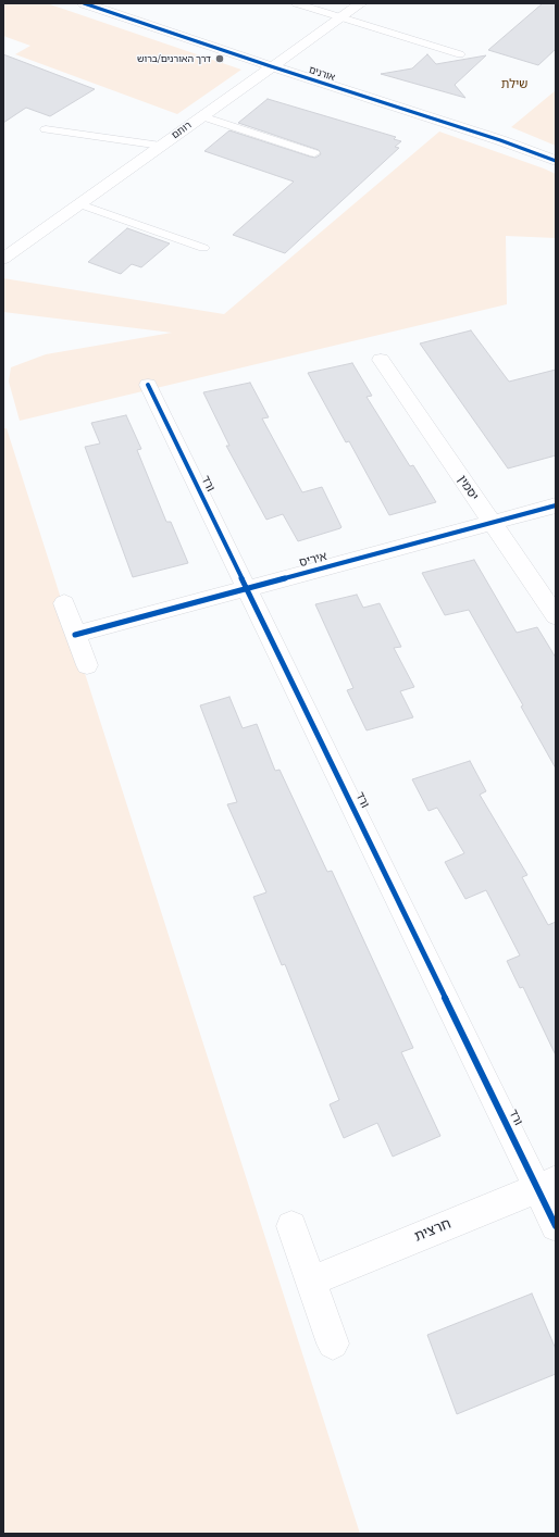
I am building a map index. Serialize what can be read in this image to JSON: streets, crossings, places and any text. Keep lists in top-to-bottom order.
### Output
{
  "streets": {
    "street": [
      "אורנים",
      "רותם",
      "ורד",
      "יסמין",
      "איריס",
      "חרצית"
    ]
  },
  "crossings": [
    ["אורנים", "רותם"],
    ["ורד", "איריס"],
    ["ורד", "חרצית"],
    ["יסמין", "איריס"]
  ],
  "districts": ["שילת"],
  "places": ["דרך האורנים/ברוש"]
}
